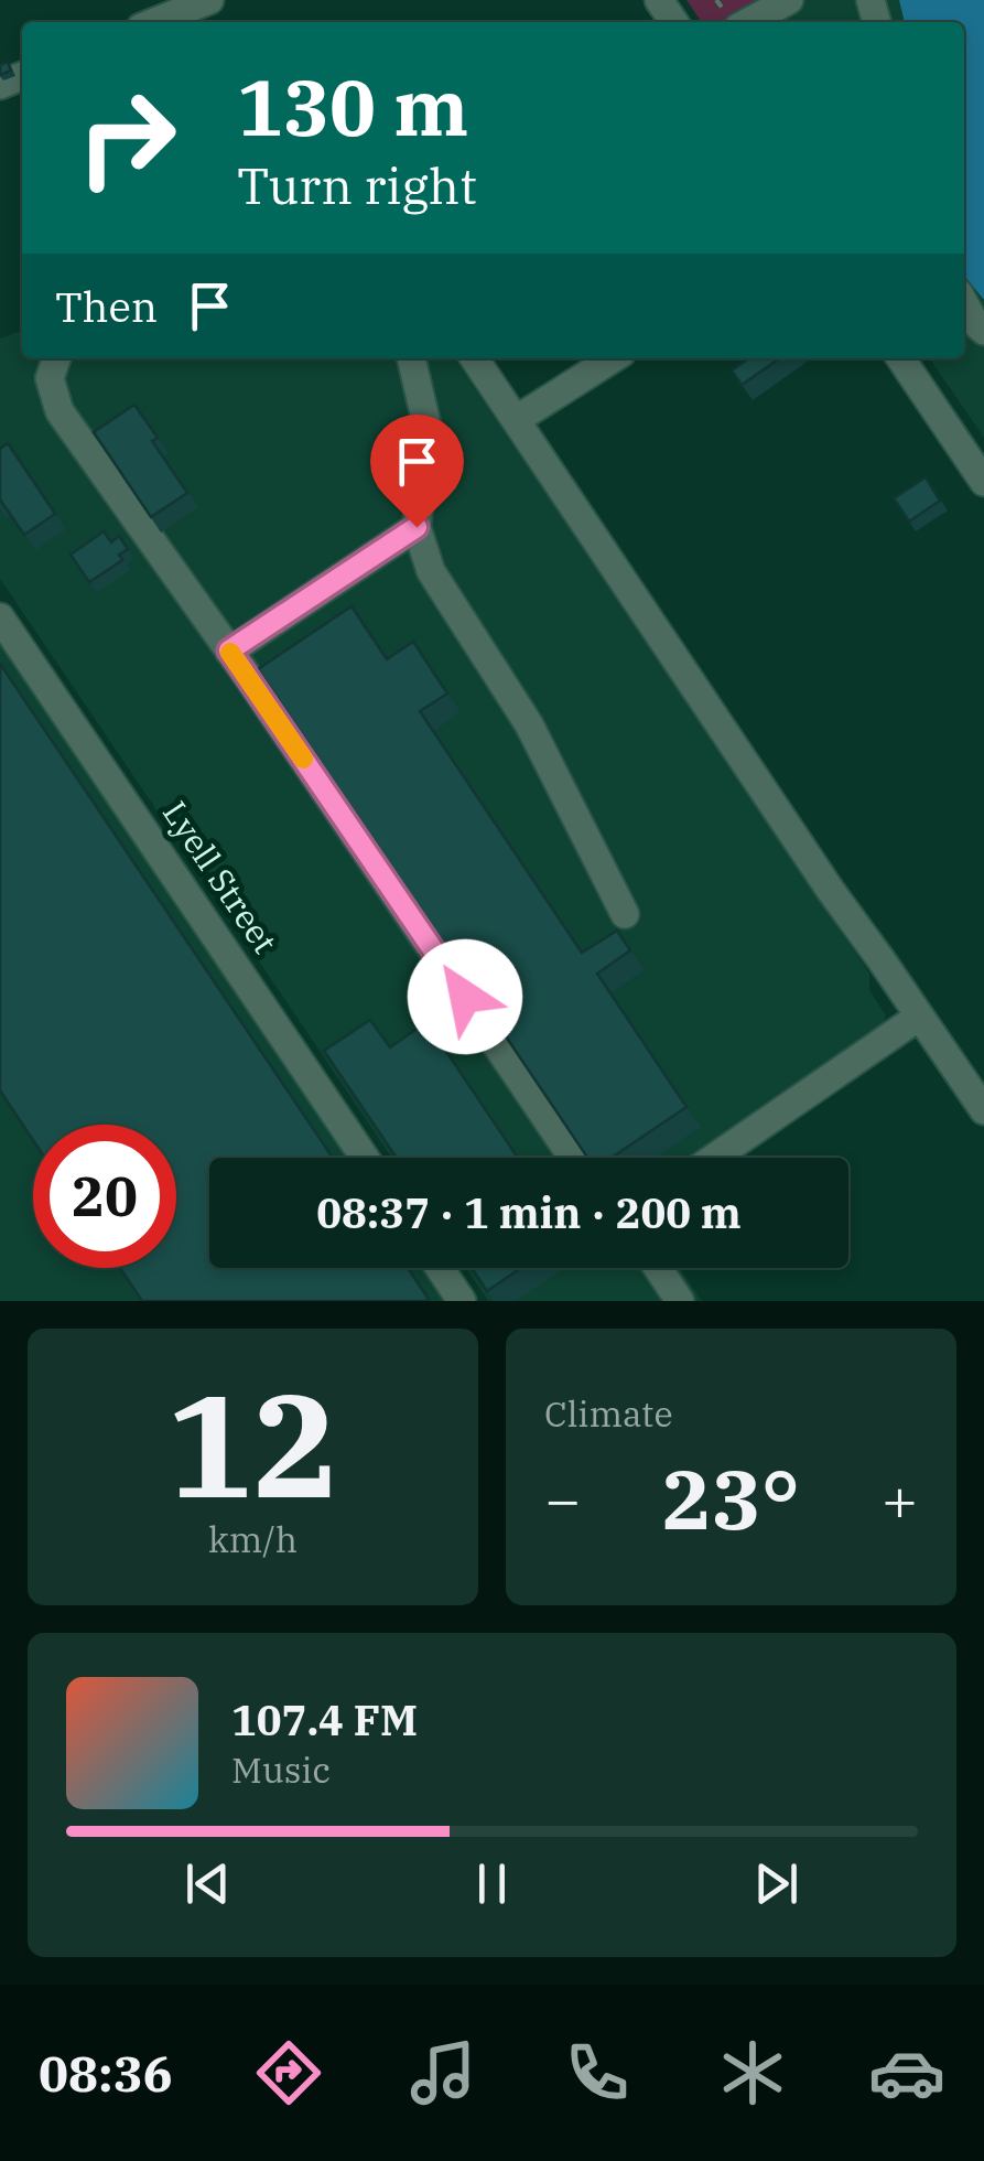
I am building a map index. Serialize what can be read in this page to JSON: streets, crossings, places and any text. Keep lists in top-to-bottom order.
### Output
{
  "streets": {
    "street": ["Lyell Street"]
  },
  "page": {
    "turn": ["130 m", "Turn right"],
    "then": "Then",
    "limit": "20",
    "trip": "08:37 · 1 min · 200 m",
    "tile": [
      ["12", "km/h"],
      "Climate"
    ],
    "heat": ["−", "23°", "+"],
    "song": ["107.4 FM", "Music"],
    "tabs": "08:36"
  }
}
